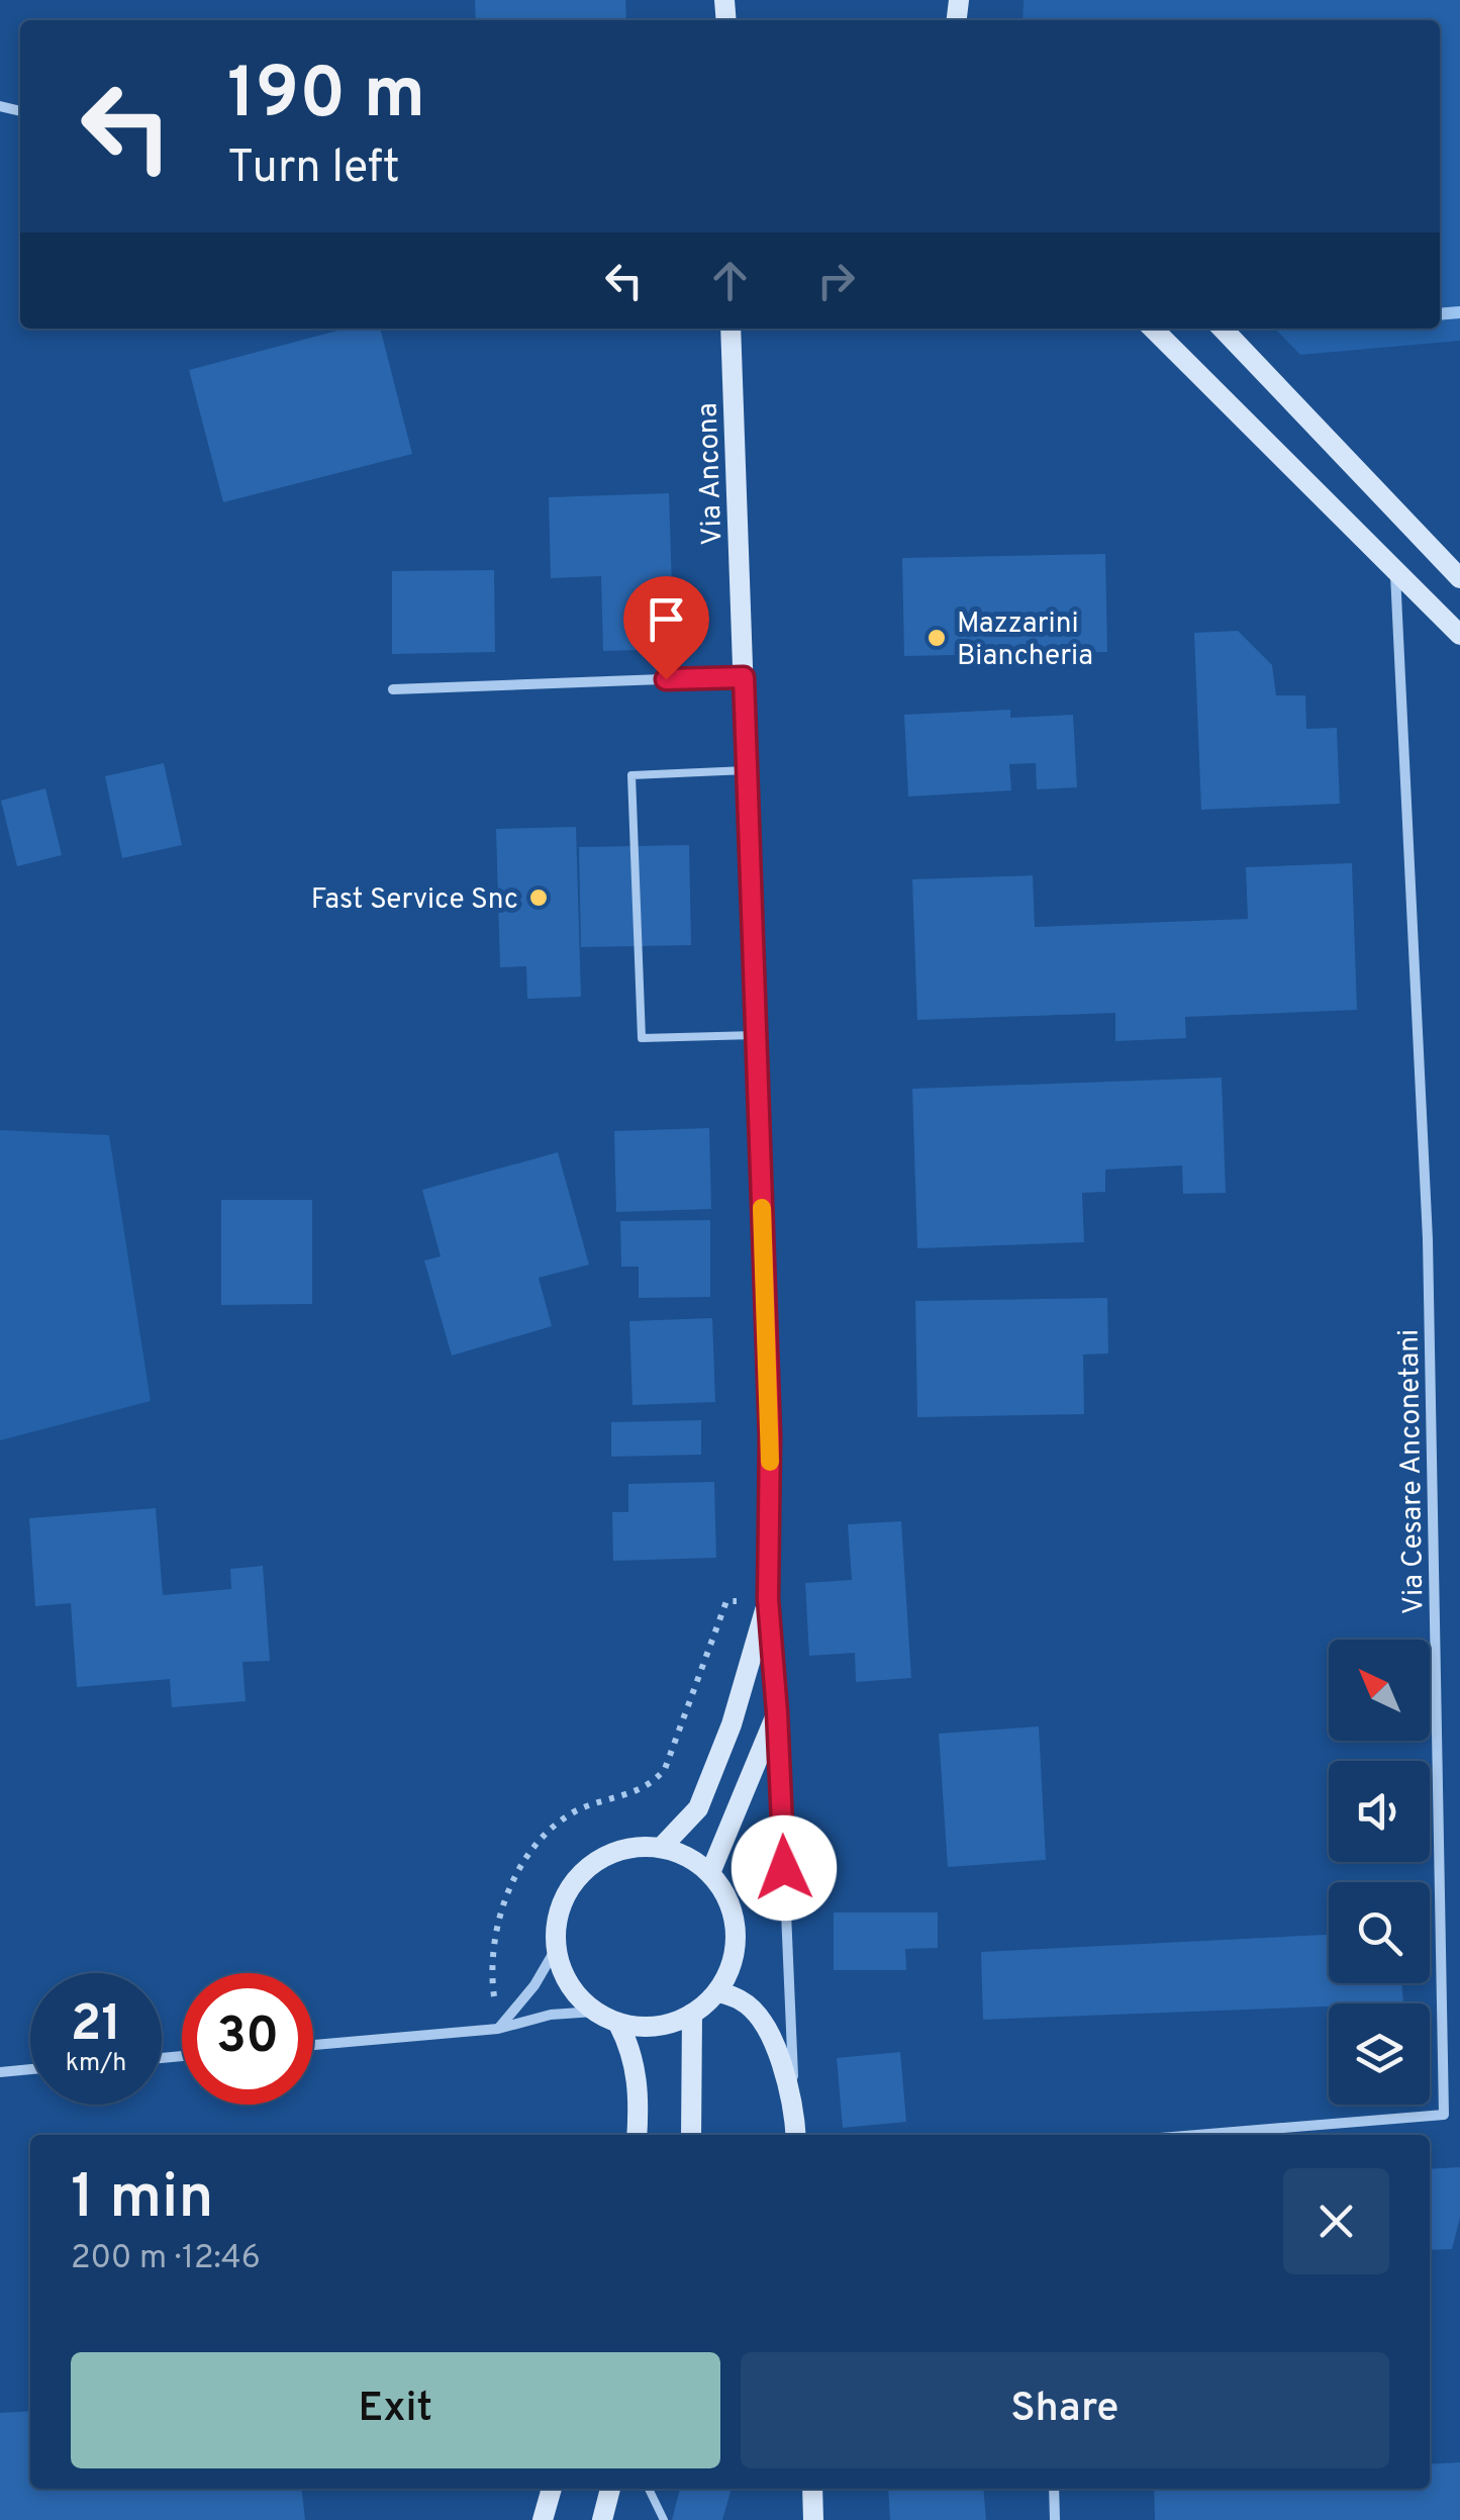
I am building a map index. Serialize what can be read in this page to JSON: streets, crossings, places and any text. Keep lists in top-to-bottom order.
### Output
{
  "streets": {
    "main road": ["Via Ancona"],
    "street": ["Via Cesare Anconetani"]
  },
  "places": ["Mazzarini Biancheria", "Fast Service Snc"],
  "north": "top left",
  "page": {
    "turn": ["190 m", "Turn left"],
    "speed": "21 km/h",
    "limit": "30",
    "heading": ["1 min", "200 m · 12:46"],
    "buttons": ["Exit", "Share"]
  }
}
